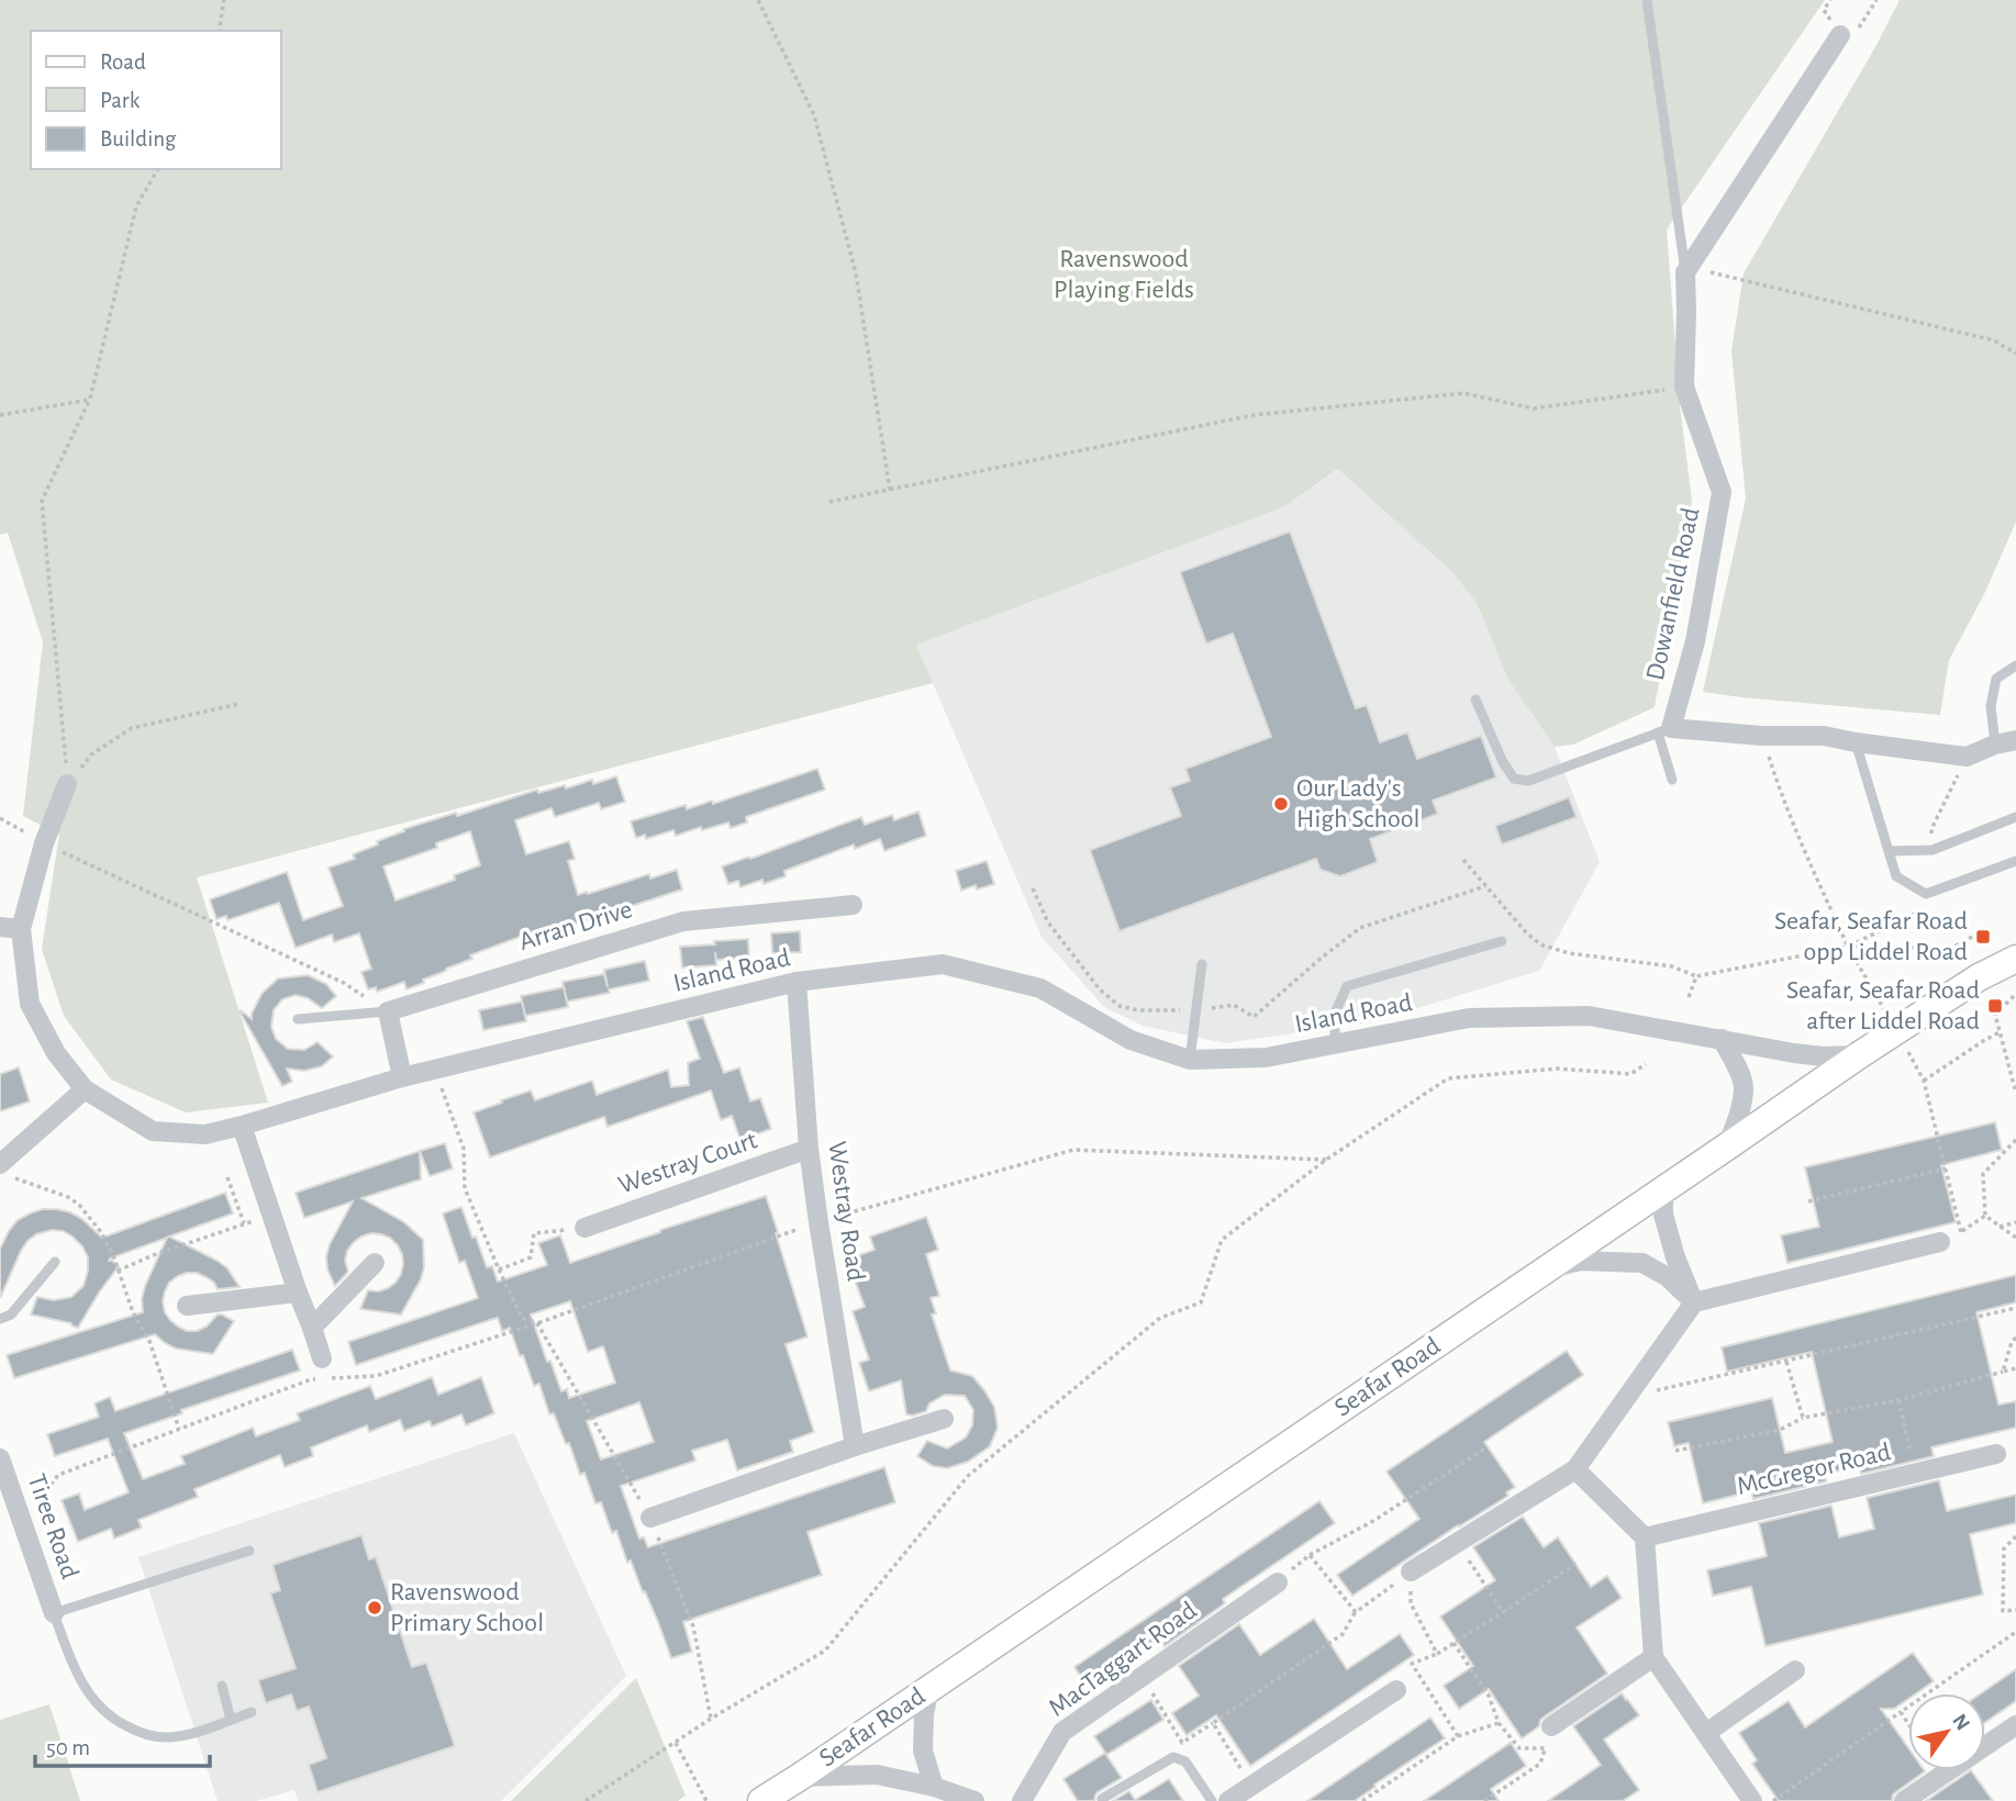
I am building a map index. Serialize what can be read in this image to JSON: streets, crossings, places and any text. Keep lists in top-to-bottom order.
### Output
{
  "streets": {
    "street": [
      "Dowanfield Road",
      "Arran Drive",
      "Island Road",
      "Westray Court",
      "Westray Road",
      "Seafar Road",
      "McGregor Road",
      "Tiree Road",
      "MacTaggart Road"
    ]
  },
  "crossings": [
    ["Island Road", "Westray Road"],
    ["Island Road", "Seafar Road"],
    ["Westray Court", "Westray Road"]
  ],
  "parks": ["Ravenswood Playing Fields"],
  "places": {
    "other": ["Our Lady's High School", "Ravenswood Primary School"],
    "transit": ["Seafar, Seafar Road opp Liddel Road", "Seafar, Seafar Road after Liddel Road"]
  },
  "legend": ["Road", "Park", "Building"],
  "scale_bar": "50 m",
  "north": "top right"
}
